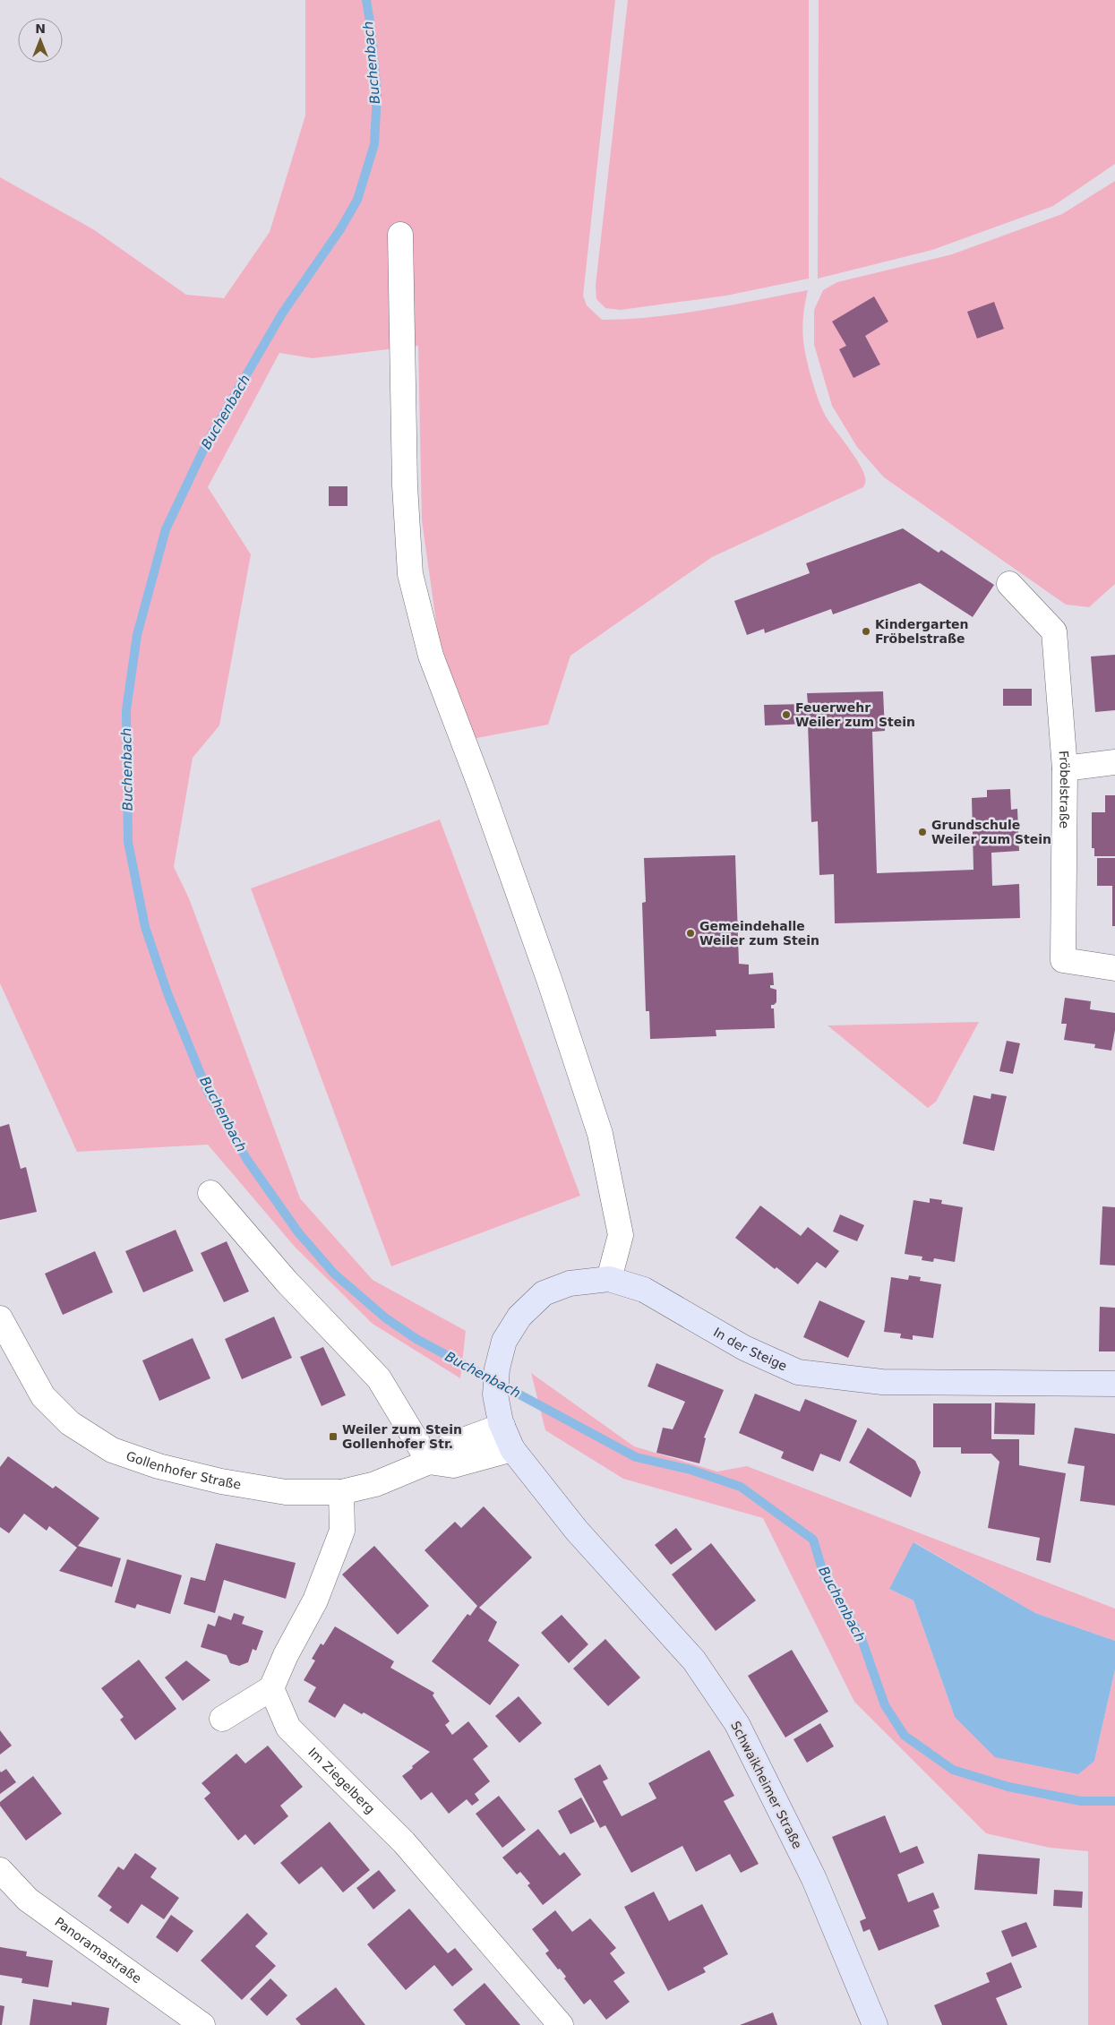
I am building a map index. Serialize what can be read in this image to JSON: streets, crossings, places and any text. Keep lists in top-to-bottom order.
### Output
{
  "streets": {
    "main road": ["In der Steige", "Schwaikheimer Straße"],
    "street": [
      "Fröbelstraße",
      "Gollenhofer Straße",
      "Im Ziegelberg",
      "Panoramastraße"
    ]
  },
  "crossings": [
    ["In der Steige", "Gollenhofer Straße"],
    ["In der Steige", "Schwaikheimer Straße"],
    ["Gollenhofer Straße", "Schwaikheimer Straße"]
  ],
  "water": ["Buchenbach"],
  "places": {
    "other": [
      "Kindergarten Fröbelstraße",
      "Feuerwehr Weiler zum Stein",
      "Grundschule Weiler zum Stein",
      "Gemeindehalle Weiler zum Stein"
    ],
    "transit": ["Weiler zum Stein Gollenhofer Str."]
  },
  "north": "top"
}
